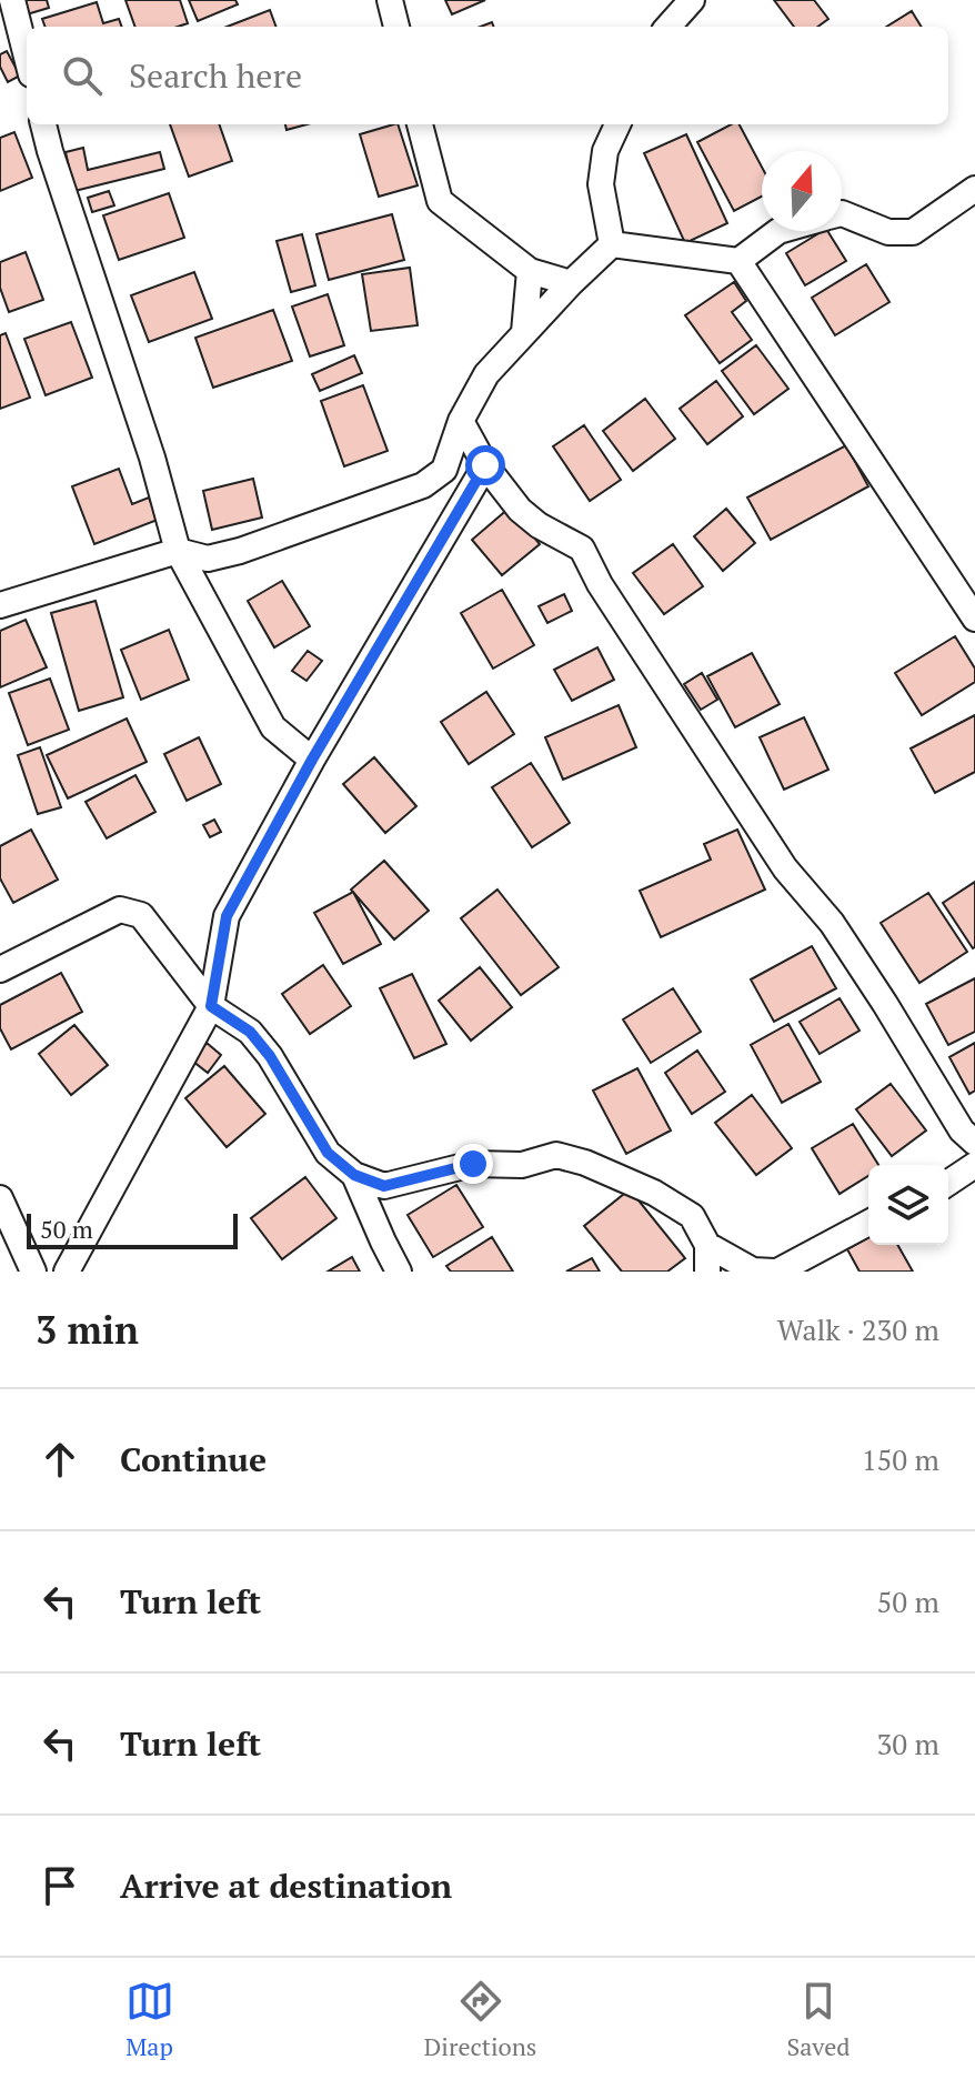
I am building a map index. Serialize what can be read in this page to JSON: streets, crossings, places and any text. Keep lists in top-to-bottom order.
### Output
{
  "scale_bar": "50 m",
  "north": "top",
  "page": {
    "search": "Search here",
    "scale": "50 m",
    "heading": ["3 min", "Walk · 230 m"],
    "list": [
      ["Continue", "150 m"],
      ["Turn left", "50 m"],
      ["Turn left", "30 m"],
      "Arrive at destination"
    ],
    "nav": ["Map", "Directions", "Saved"]
  }
}
